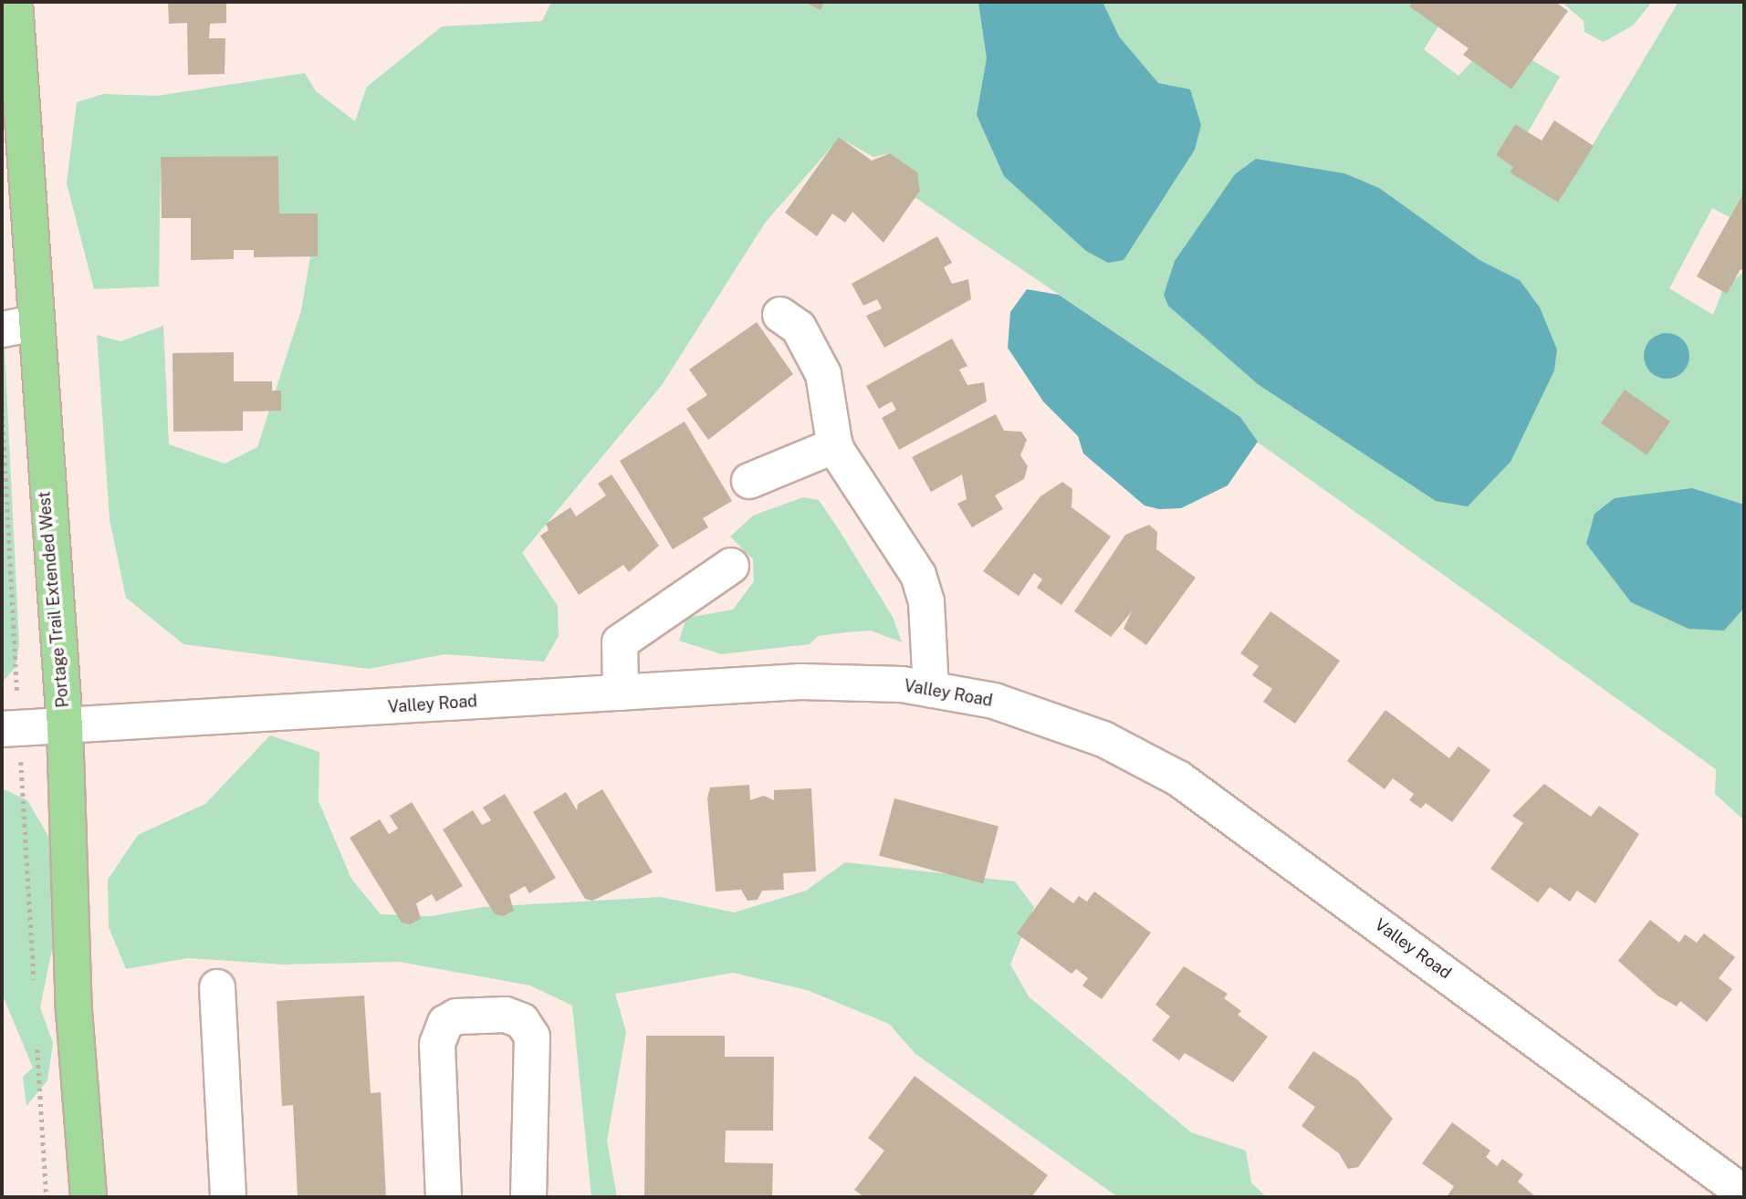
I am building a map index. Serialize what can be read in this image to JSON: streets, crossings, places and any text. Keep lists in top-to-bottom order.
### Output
{
  "streets": {
    "main road": ["Portage Trail Extended West"],
    "street": ["Valley Road"]
  },
  "crossings": [
    ["Portage Trail Extended West", "Valley Road"]
  ]
}
